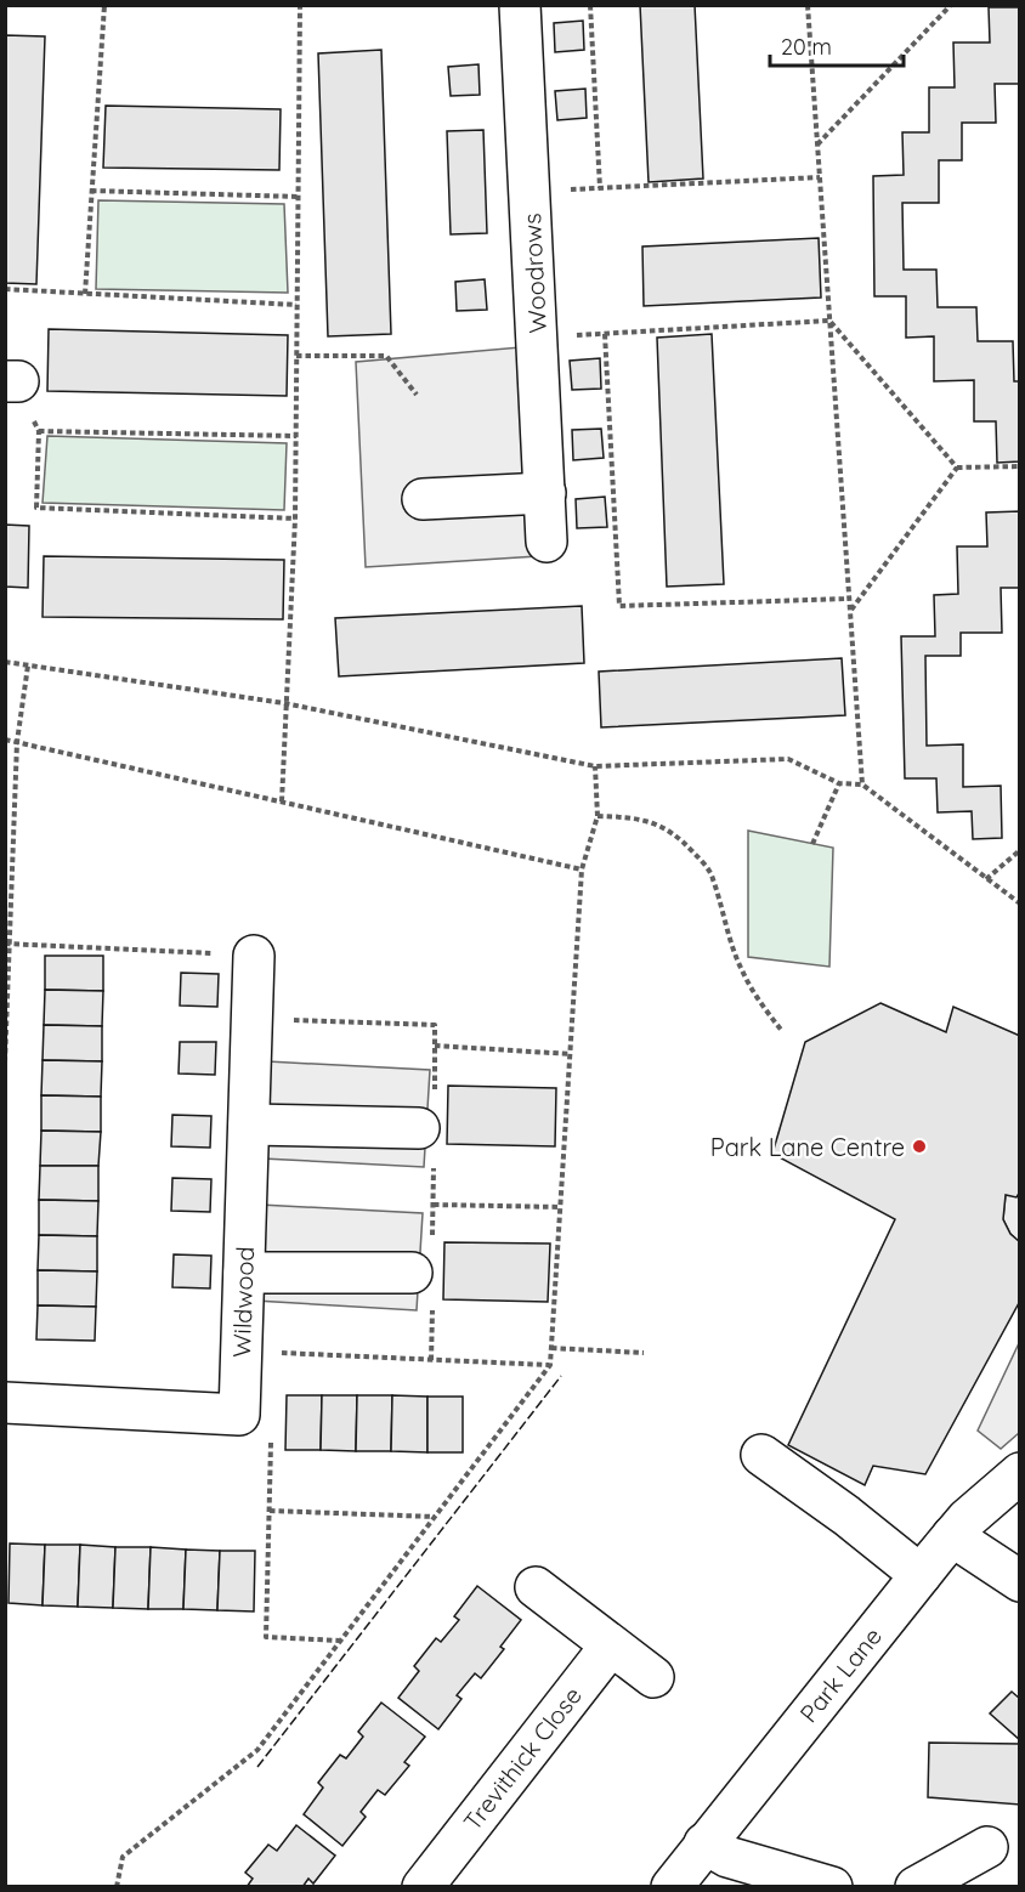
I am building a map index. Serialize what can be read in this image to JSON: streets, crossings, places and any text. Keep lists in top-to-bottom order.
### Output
{
  "streets": {
    "street": [
      "Woodrows",
      "Wildwood",
      "Park Lane",
      "Trevithick Close"
    ]
  },
  "places": ["Park Lane Centre"],
  "scale_bar": "20 m"
}
